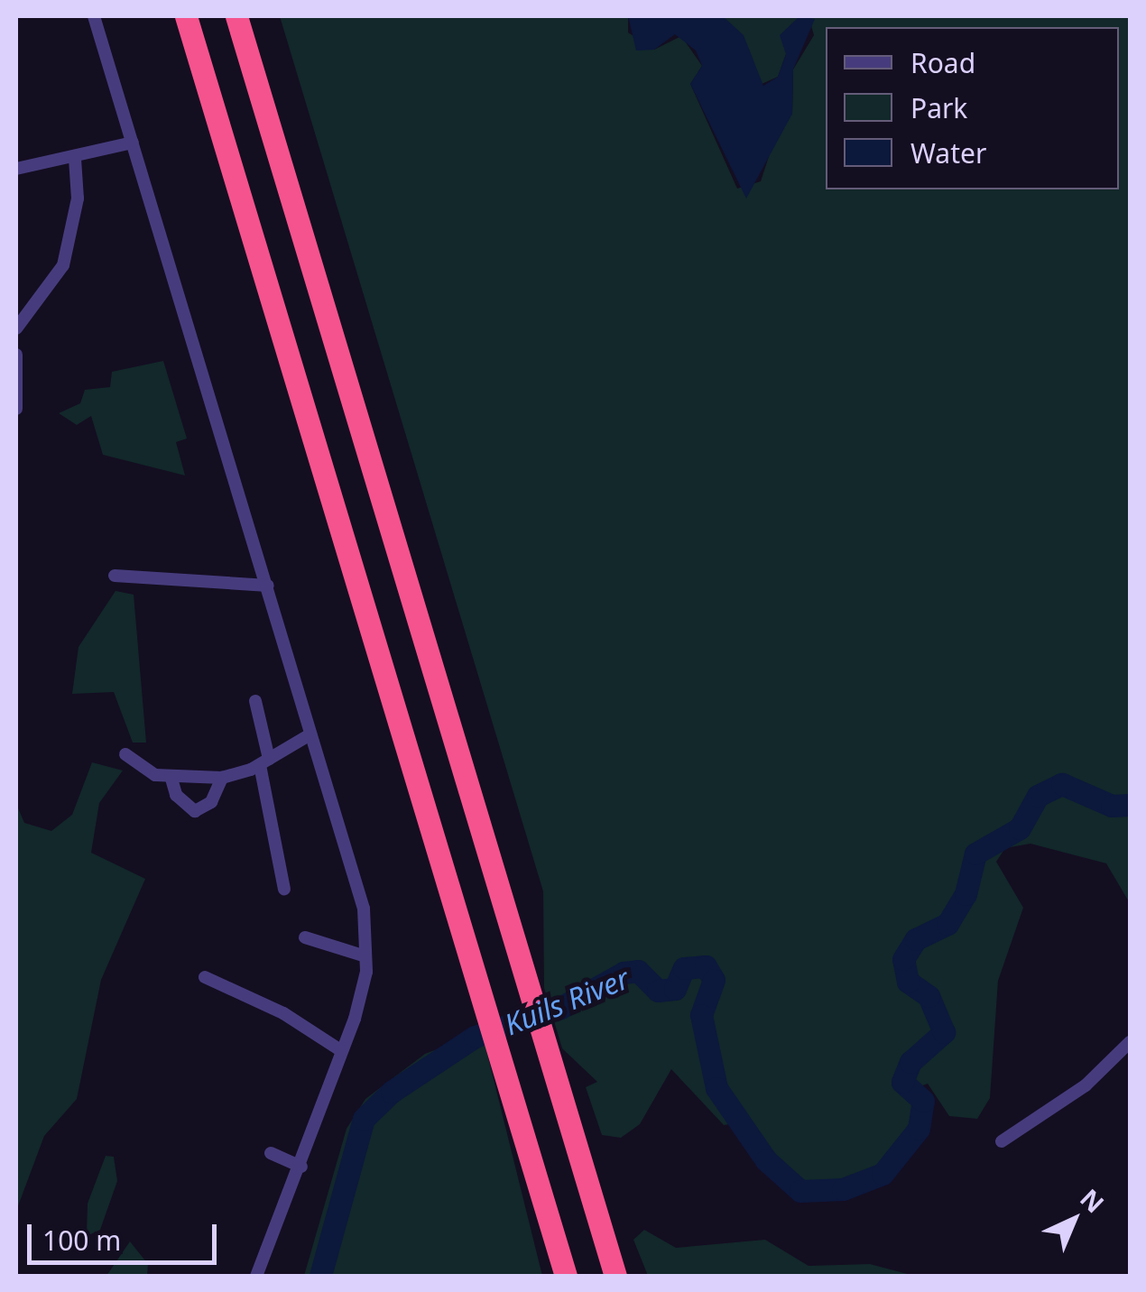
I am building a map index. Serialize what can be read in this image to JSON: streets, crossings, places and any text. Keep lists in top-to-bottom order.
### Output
{
  "water": ["Kuils River"],
  "legend": ["Road", "Park", "Water"],
  "scale_bar": "100 m",
  "north": "top right"
}
